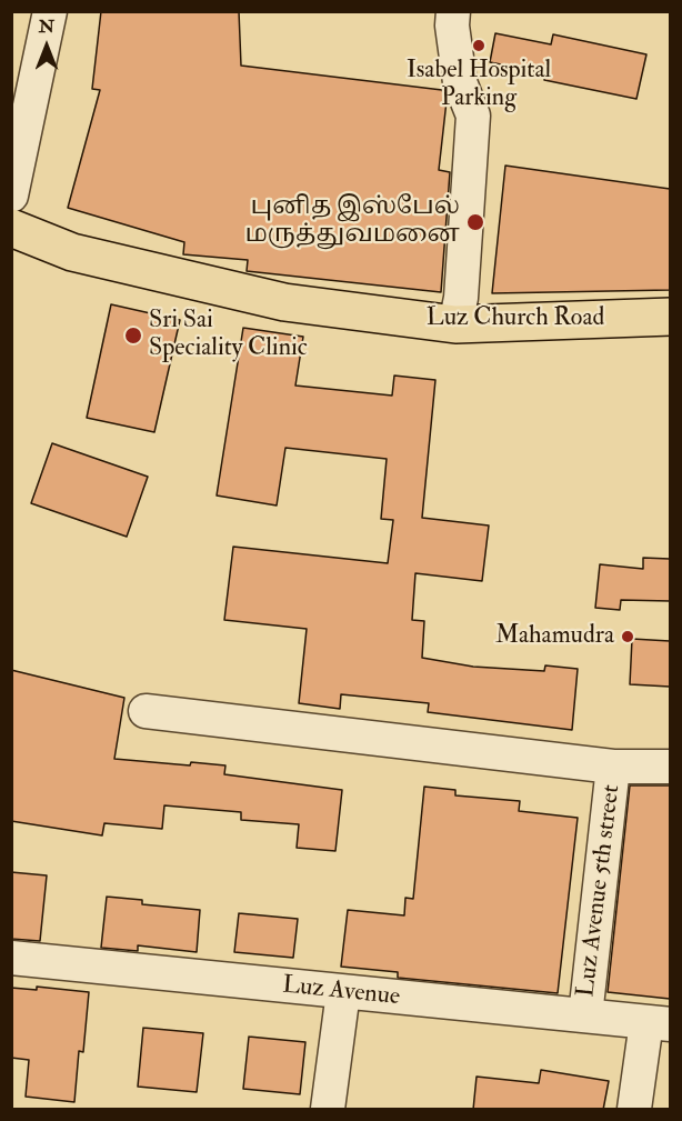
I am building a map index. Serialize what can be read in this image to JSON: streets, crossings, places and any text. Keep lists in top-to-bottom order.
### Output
{
  "streets": {
    "main road": ["Luz Church Road"],
    "street": ["Luz Avenue 5th street", "Luz Avenue"]
  },
  "crossings": [
    ["Luz Avenue 5th street", "Luz Avenue"]
  ],
  "places": [
    "Isabel Hospital Parking",
    "புனித இஸ்பேல் மருத்துவமனை",
    "Sri Sai Speciality Clinic",
    "Mahamudra"
  ],
  "north": "top"
}
